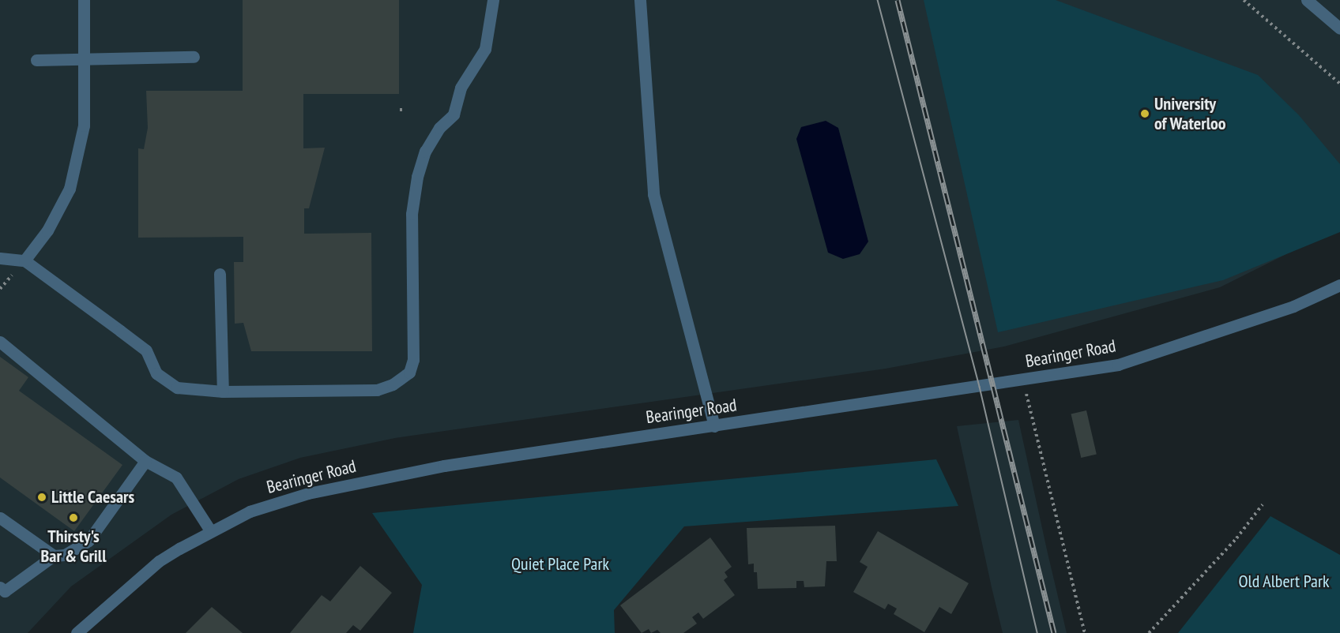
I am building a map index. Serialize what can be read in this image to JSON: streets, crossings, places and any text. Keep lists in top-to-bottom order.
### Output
{
  "streets": {
    "street": ["Bearinger Road"]
  },
  "parks": ["Quiet Place Park", "Old Albert Park"],
  "places": ["University of Waterloo", "Little Caesars", "Thirsty's Bar & Grill"]
}
